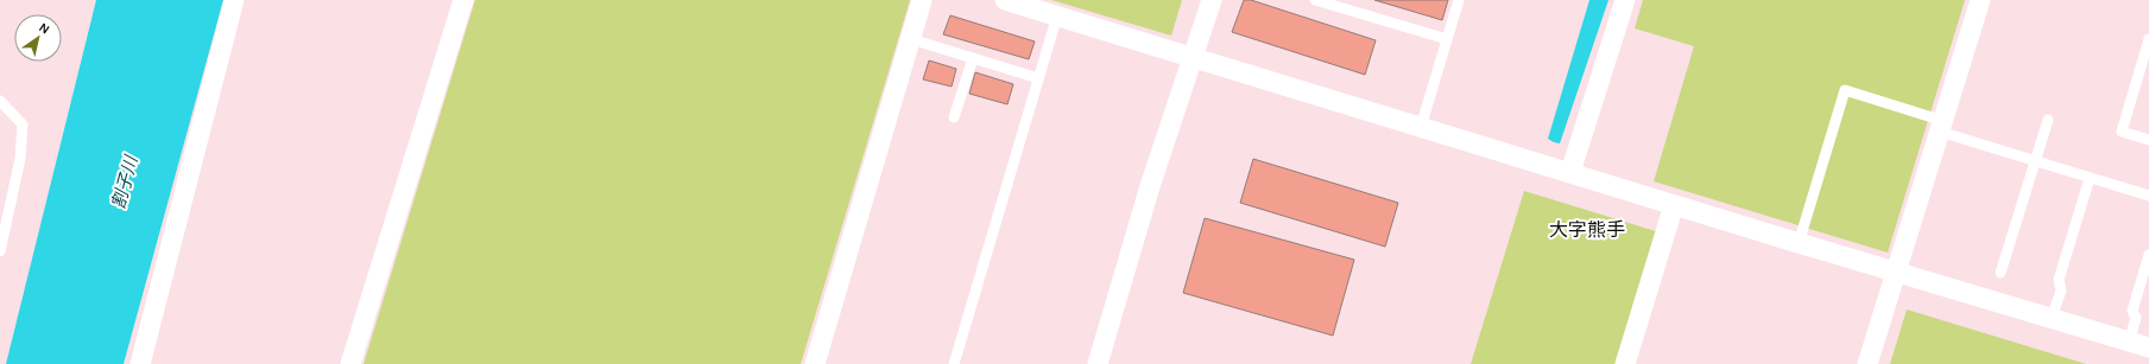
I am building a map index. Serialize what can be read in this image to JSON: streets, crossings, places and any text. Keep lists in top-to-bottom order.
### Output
{
  "districts": ["大字熊手"],
  "water": ["割子川"],
  "north": "top right"
}
